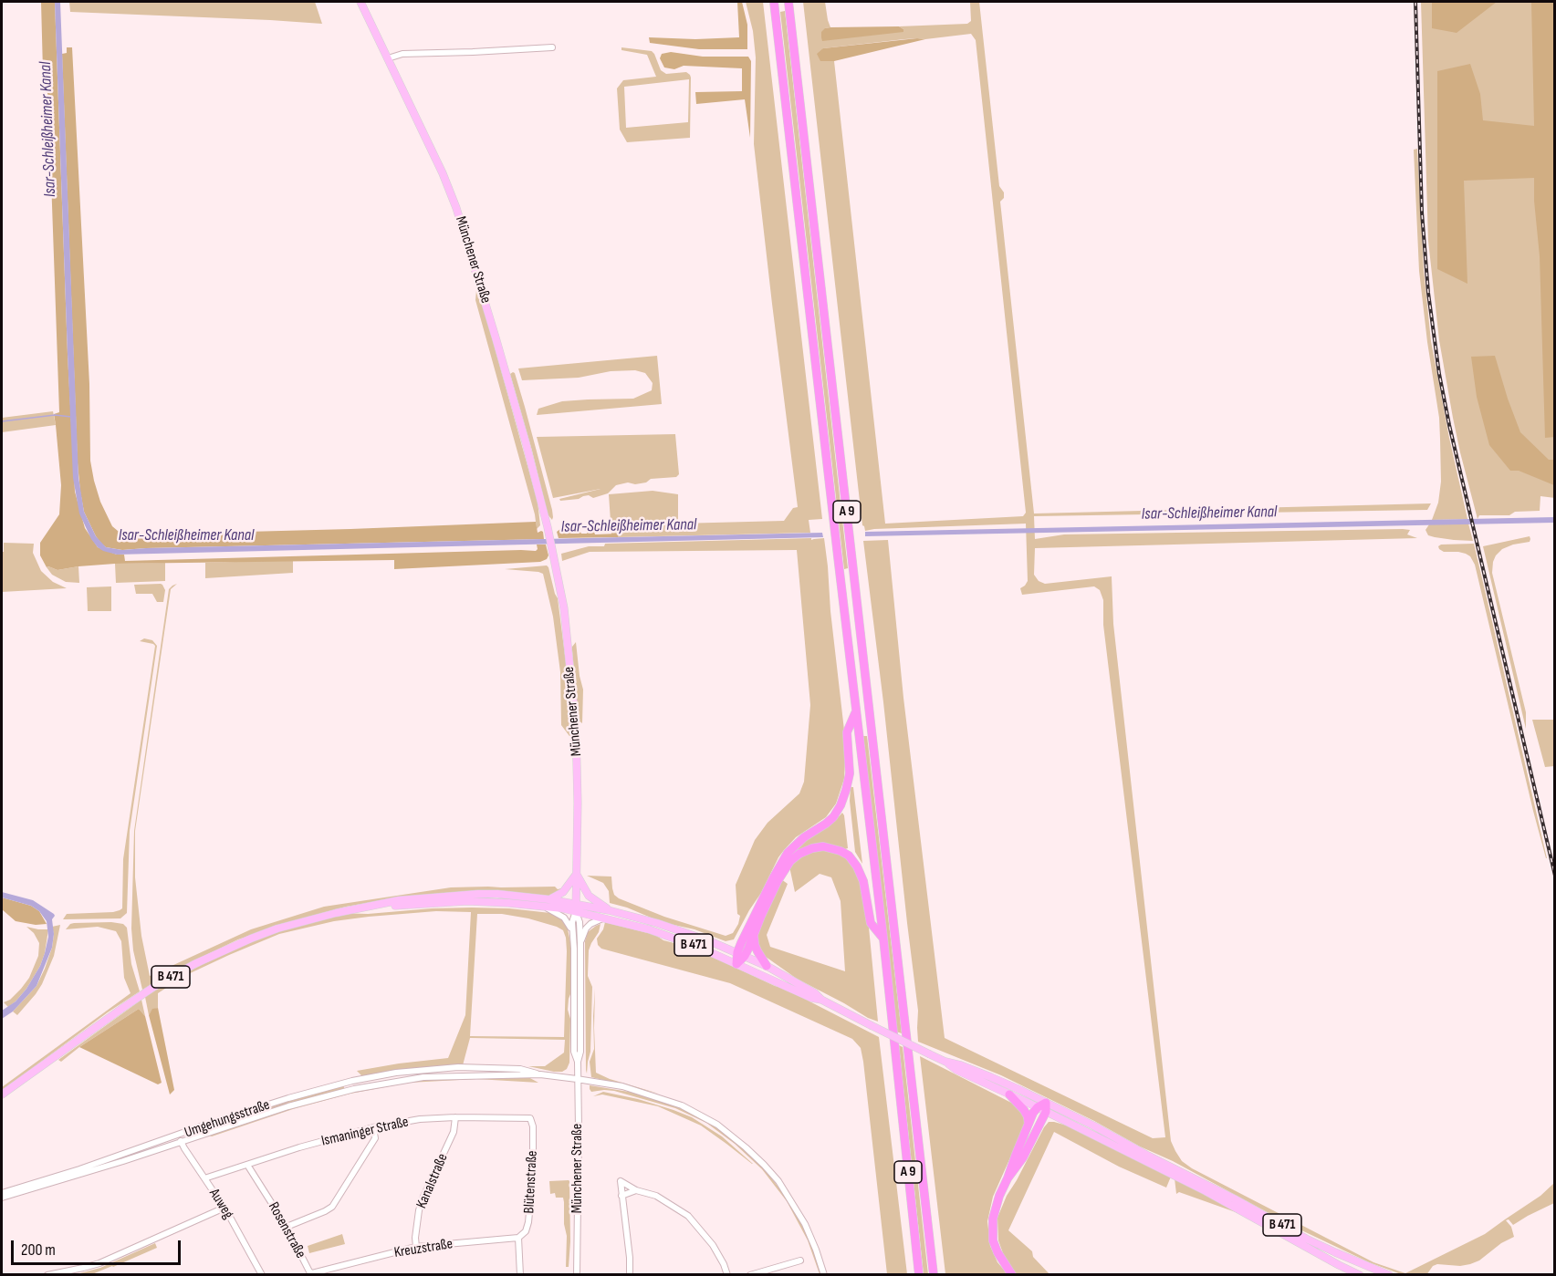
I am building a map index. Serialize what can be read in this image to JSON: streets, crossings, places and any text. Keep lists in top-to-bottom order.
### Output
{
  "streets": {
    "highway": ["A 9"],
    "main road": ["Münchener Straße", "B 471"],
    "street": [
      "Umgehungsstraße",
      "Ismaninger Straße",
      "Kanalstraße",
      "Blütenstraße",
      "Auweg",
      "Rosenstraße",
      "Kreuzstraße"
    ]
  },
  "crossings": [
    ["Münchener Straße", "B 471"],
    ["Münchener Straße", "Umgehungsstraße"],
    ["Umgehungsstraße", "Auweg"],
    ["Ismaninger Straße", "Kanalstraße"],
    ["Ismaninger Straße", "Blütenstraße"],
    ["Ismaninger Straße", "Auweg"],
    ["Ismaninger Straße", "Rosenstraße"],
    ["Kanalstraße", "Kreuzstraße"],
    ["Blütenstraße", "Kreuzstraße"],
    ["Rosenstraße", "Kreuzstraße"]
  ],
  "water": ["Isar-Schleißheimer Kanal"],
  "scale_bar": "200 m"
}
